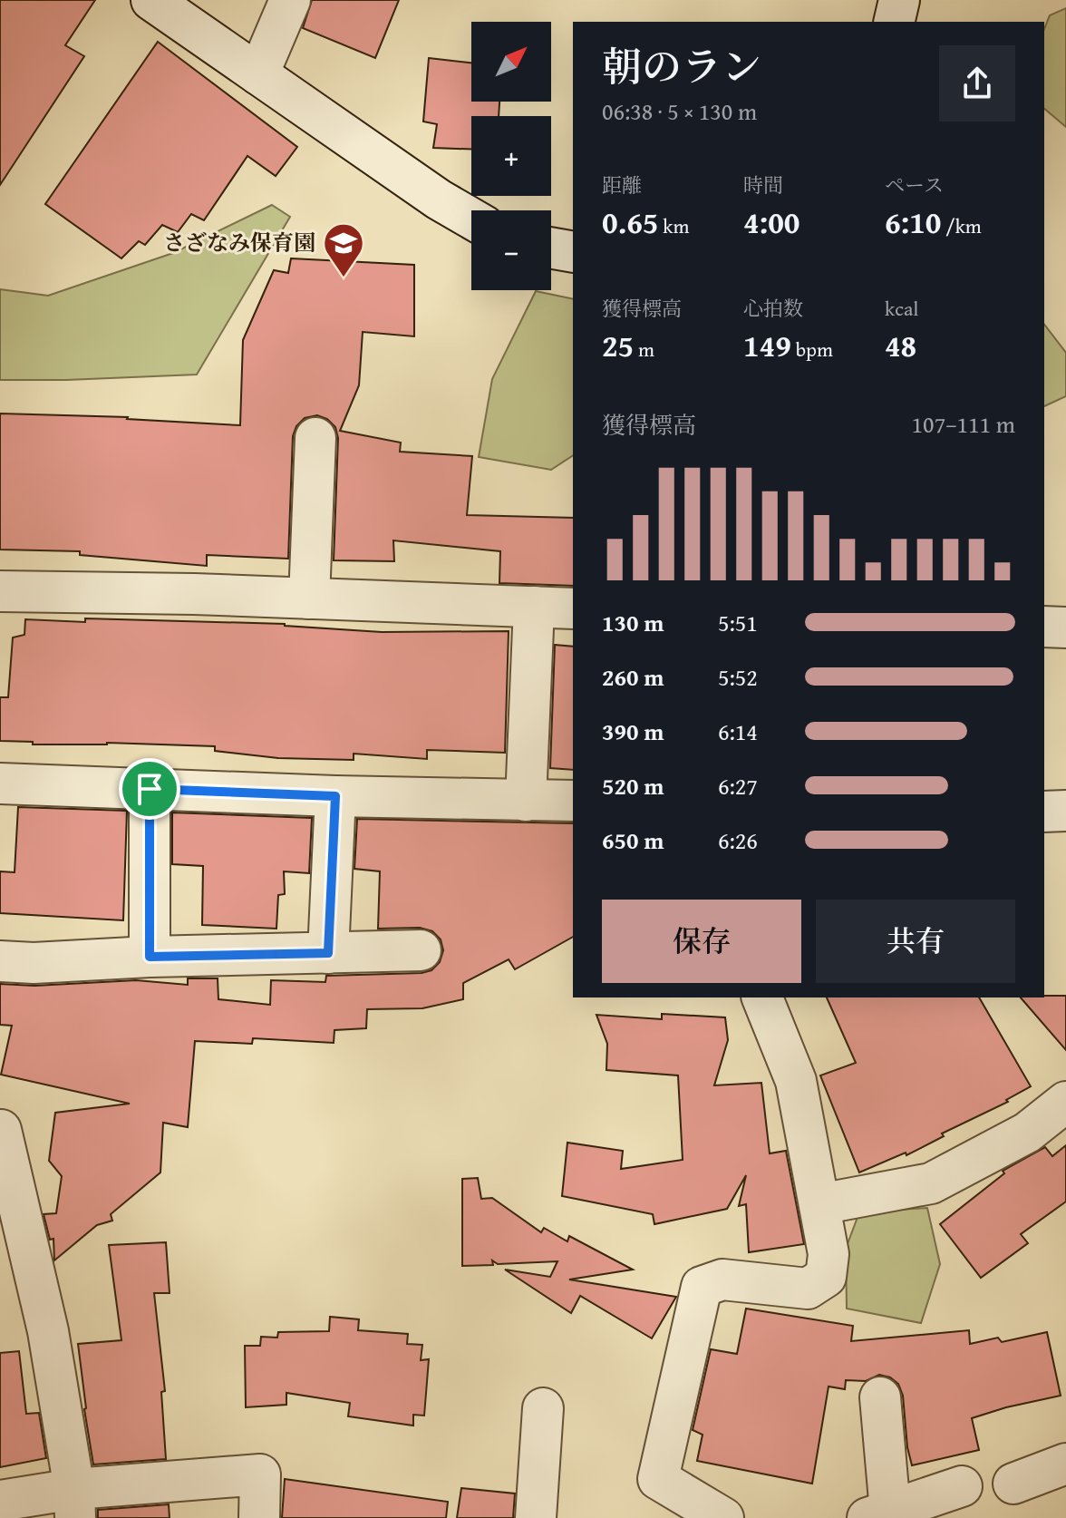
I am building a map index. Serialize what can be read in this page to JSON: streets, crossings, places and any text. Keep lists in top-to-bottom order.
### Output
{
  "places": {
    "school or university": ["さざなみ保育園"]
  },
  "north": "top right",
  "page": {
    "map_buttons": ["+", "−"],
    "heading": ["朝のラン", "06:38 · 5 × 130 m"],
    "stats": [
      ["距離", "0.65 km"],
      ["時間", "4:00"],
      ["ペース", "6:10 /km"],
      ["獲得標高", "25 m"],
      ["心拍数", "149 bpm"],
      ["kcal", "48"]
    ],
    "chart": ["獲得標高", "107–111 m"],
    "list": [
      {
        "name": "130 m",
        "note": "5:51"
      },
      {
        "name": "260 m",
        "note": "5:52"
      },
      {
        "name": "390 m",
        "note": "6:14"
      },
      {
        "name": "520 m",
        "note": "6:27"
      },
      {
        "name": "650 m",
        "note": "6:26"
      }
    ],
    "buttons": ["保存", "共有"]
  }
}
